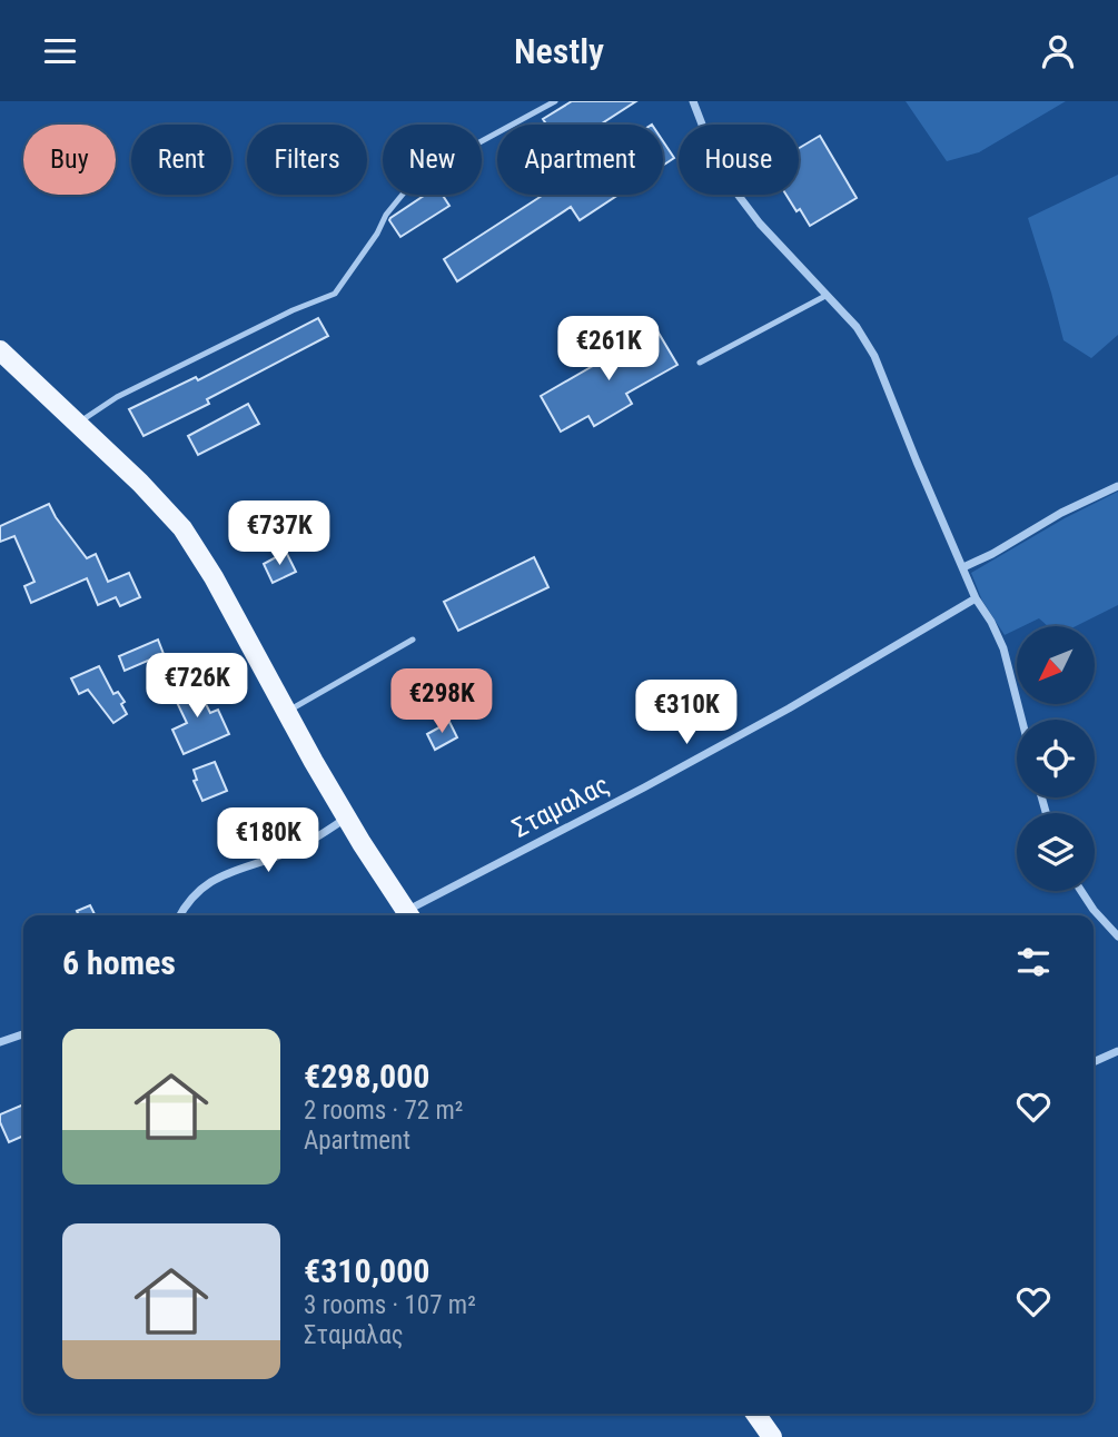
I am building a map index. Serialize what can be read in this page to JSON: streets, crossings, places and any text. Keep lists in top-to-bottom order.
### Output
{
  "streets": {
    "street": ["Σταμαλας"]
  },
  "north": "bottom left",
  "page": {
    "header": "Nestly",
    "chip": [
      "Buy",
      "Rent",
      "Filters",
      "New",
      "Apartment",
      "House"
    ],
    "price": [
      "€261K",
      "€737K",
      "€726K",
      "€298K",
      "€310K",
      "€180K"
    ],
    "heading": "6 homes",
    "list": [
      {
        "name": "€298,000",
        "note": "2 rooms · 72 m² · Apartment"
      },
      {
        "name": "€310,000",
        "note": "3 rooms · 107 m² · Σταμαλας"
      }
    ]
  }
}
